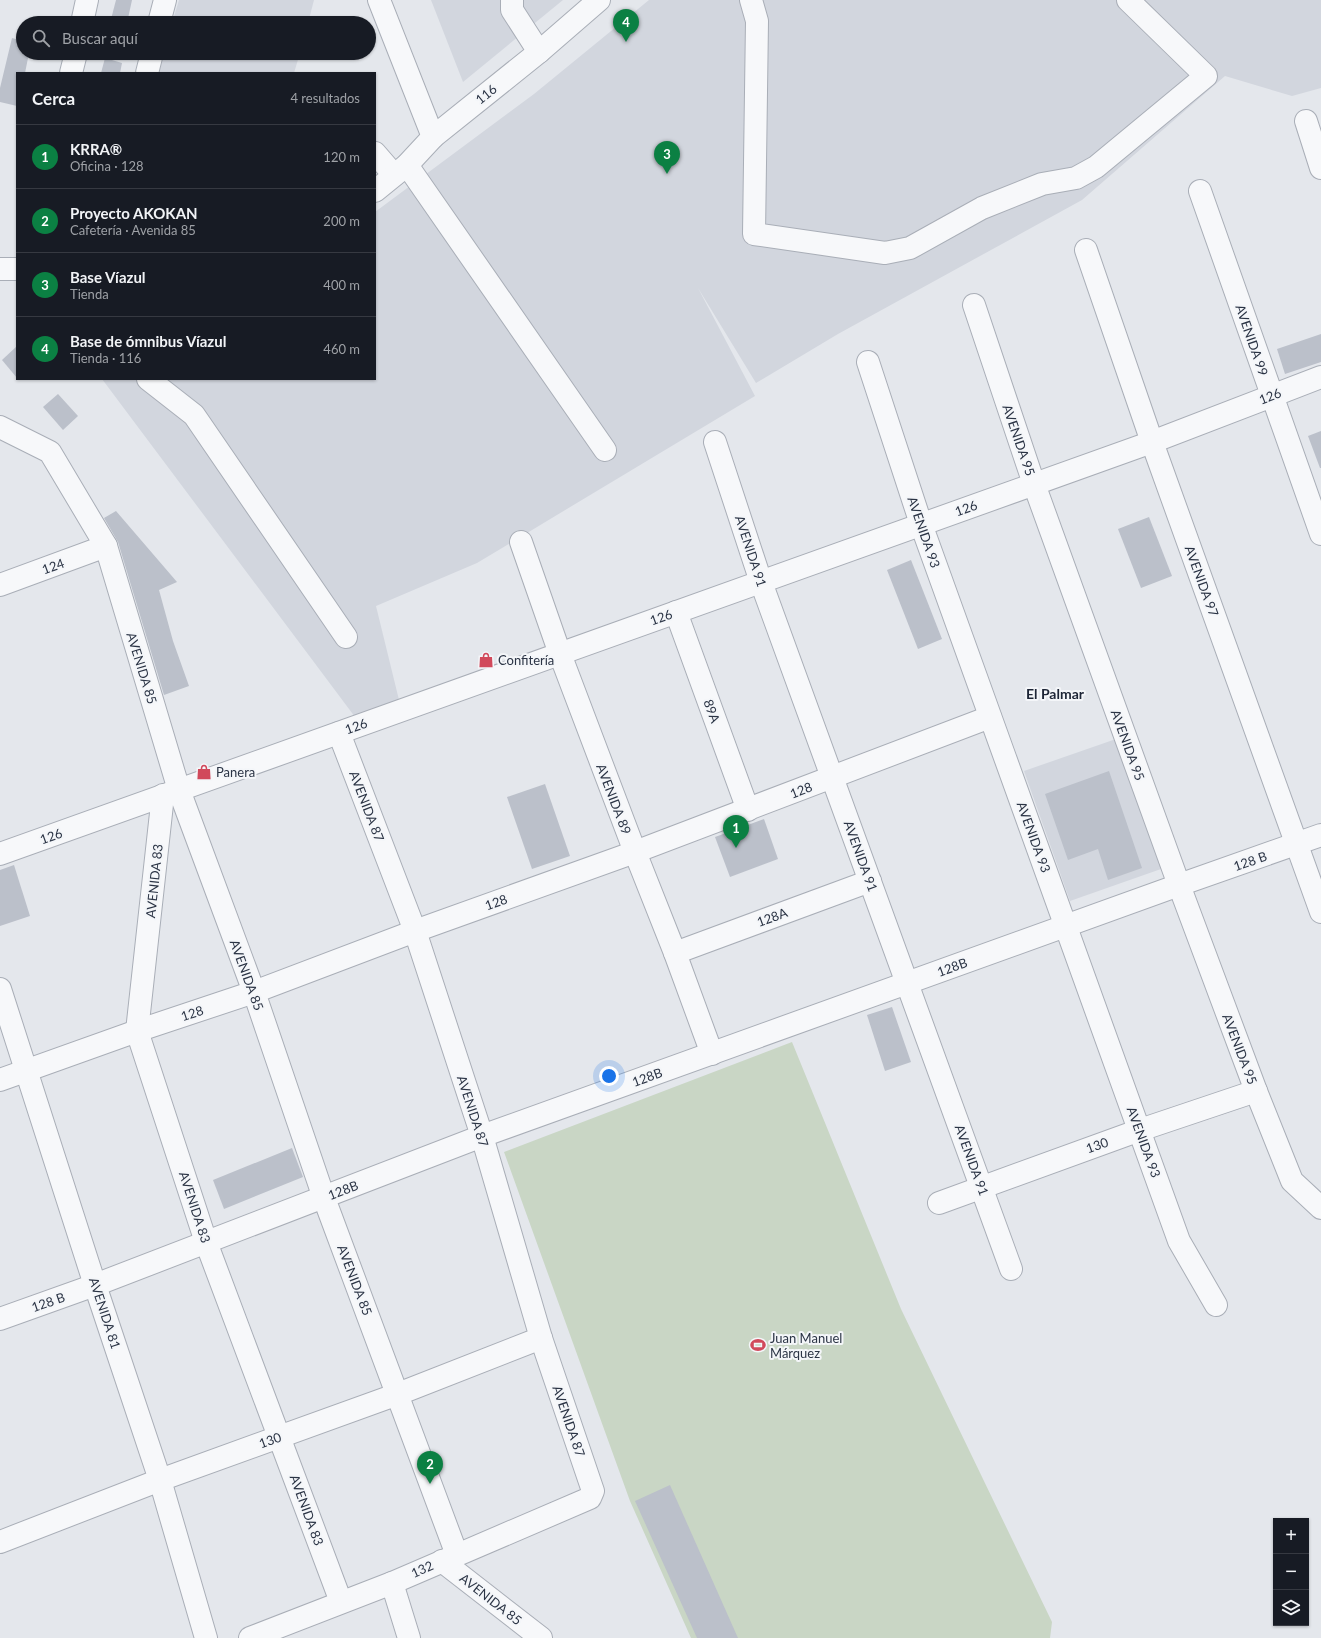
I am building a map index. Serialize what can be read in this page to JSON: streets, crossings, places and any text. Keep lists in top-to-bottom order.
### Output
{
  "streets": {
    "street": [
      "116",
      "AVENIDA 99",
      "126",
      "AVENIDA 95",
      "AVENIDA 93",
      "AVENIDA 91",
      "124",
      "AVENIDA 97",
      "AVENIDA 85",
      "89A",
      "128",
      "AVENIDA 89",
      "AVENIDA 87",
      "128 B",
      "AVENIDA 83",
      "128A",
      "128B",
      "130",
      "AVENIDA 81",
      "132"
    ]
  },
  "crossings": [
    ["AVENIDA 99", "126"],
    ["126", "AVENIDA 95"],
    ["126", "AVENIDA 93"],
    ["126", "AVENIDA 91"],
    ["126", "AVENIDA 97"],
    ["126", "AVENIDA 85"],
    ["126", "89A"],
    ["126", "AVENIDA 89"],
    ["126", "AVENIDA 87"],
    ["126", "AVENIDA 83"],
    ["AVENIDA 95", "128 B"],
    ["AVENIDA 95", "128B"],
    ["AVENIDA 95", "130"],
    ["AVENIDA 93", "128"],
    ["AVENIDA 93", "128B"],
    ["AVENIDA 93", "130"],
    ["AVENIDA 91", "128"],
    ["AVENIDA 91", "128A"],
    ["AVENIDA 91", "128B"],
    ["AVENIDA 91", "130"],
    ["124", "AVENIDA 85"],
    ["AVENIDA 97", "128 B"],
    ["AVENIDA 85", "128"],
    ["AVENIDA 85", "AVENIDA 83"],
    ["AVENIDA 85", "128B"],
    ["AVENIDA 85", "130"],
    ["AVENIDA 85", "132"],
    ["89A", "128"],
    ["128", "AVENIDA 89"],
    ["128", "AVENIDA 87"],
    ["128", "AVENIDA 83"],
    ["128", "AVENIDA 81"],
    ["AVENIDA 89", "128A"],
    ["AVENIDA 89", "128B"],
    ["AVENIDA 87", "128B"],
    ["AVENIDA 87", "130"],
    ["AVENIDA 87", "132"],
    ["128 B", "128B"],
    ["128 B", "AVENIDA 81"],
    ["AVENIDA 83", "128B"],
    ["AVENIDA 83", "130"],
    ["AVENIDA 83", "132"],
    ["128B", "AVENIDA 81"],
    ["130", "AVENIDA 81"]
  ],
  "districts": ["El Palmar"],
  "places": {
    "shop": ["Confitería", "Panera"],
    "sports": ["Juan Manuel Márquez"]
  },
  "page": {
    "pins": [
      "4",
      "3",
      "1",
      "2"
    ],
    "search": "Buscar aquí",
    "heading": ["Cerca", "4 resultados"],
    "list": [
      {
        "mark": "1",
        "name": "KRRA®",
        "note": "Oficina · 128",
        "value": "120 m"
      },
      {
        "mark": "2",
        "name": "Proyecto AKOKAN",
        "note": "Cafetería · Avenida 85",
        "value": "200 m"
      },
      {
        "mark": "3",
        "name": "Base Víazul",
        "note": "Tienda",
        "value": "400 m"
      },
      {
        "mark": "4",
        "name": "Base de ómnibus Víazul",
        "note": "Tienda · 116",
        "value": "460 m"
      }
    ],
    "map_buttons": ["+", "−"]
  }
}
